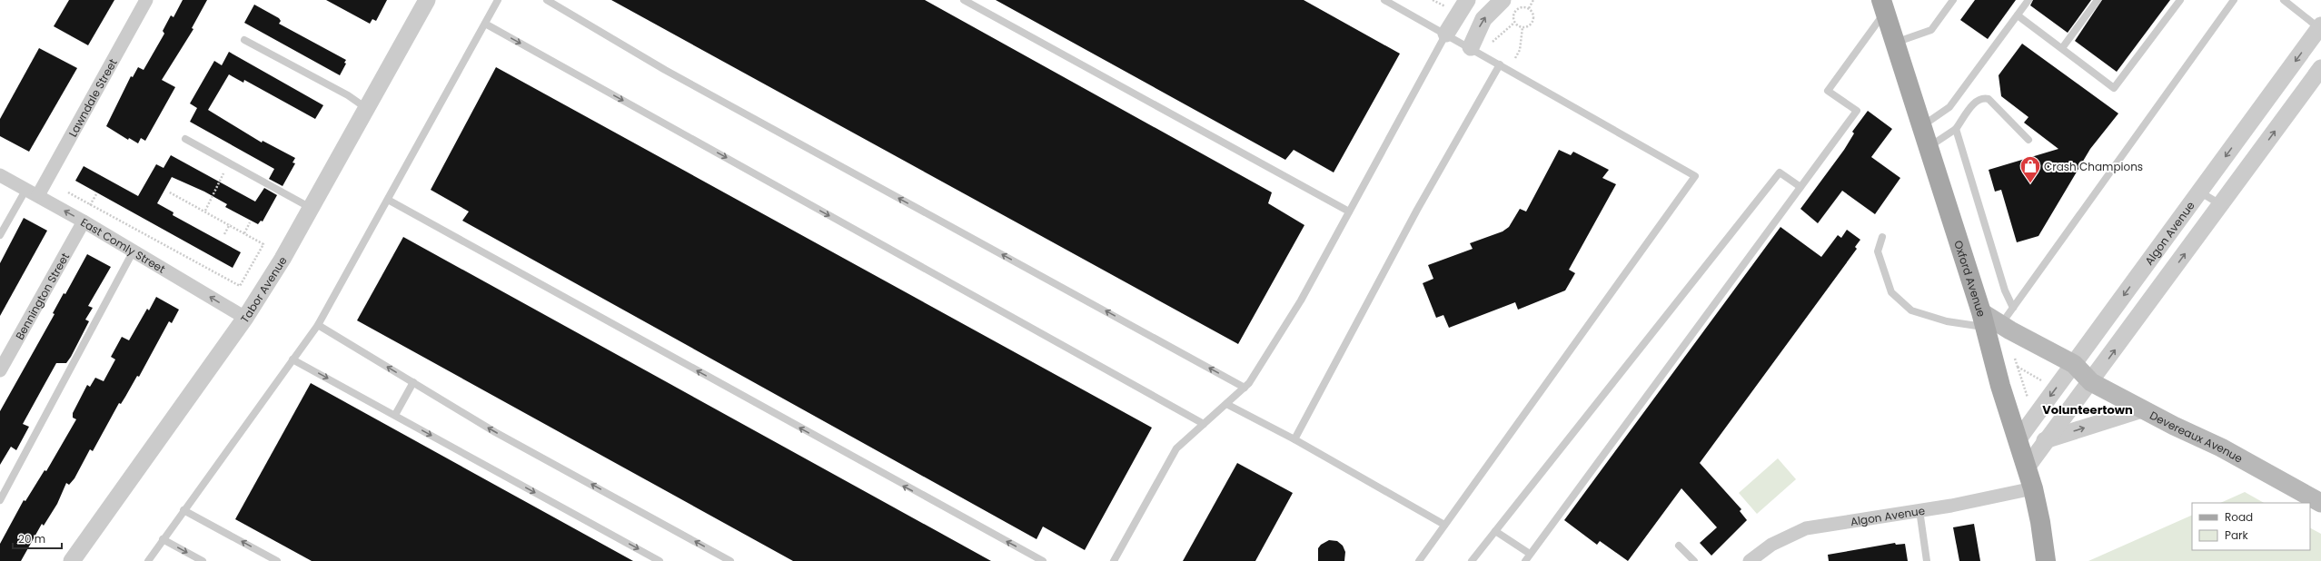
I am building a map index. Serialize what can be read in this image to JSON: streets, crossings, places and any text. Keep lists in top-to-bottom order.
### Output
{
  "streets": {
    "main road": ["Oxford Avenue", "Devereaux Avenue"],
    "street": [
      "Lawndale Street",
      "Algon Avenue",
      "East Comly Street",
      "Tabor Avenue",
      "Bennington Street"
    ]
  },
  "crossings": [
    ["Lawndale Street", "East Comly Street"],
    ["Algon Avenue", "Oxford Avenue"],
    ["Algon Avenue", "Devereaux Avenue"],
    ["East Comly Street", "Tabor Avenue"],
    ["East Comly Street", "Bennington Street"],
    ["Oxford Avenue", "Devereaux Avenue"]
  ],
  "one_way": ["East Comly Street"],
  "districts": ["Volunteertown"],
  "places": {
    "shop": ["Crash Champions"]
  },
  "legend": ["Road", "Park"],
  "scale_bar": "20 m"
}
